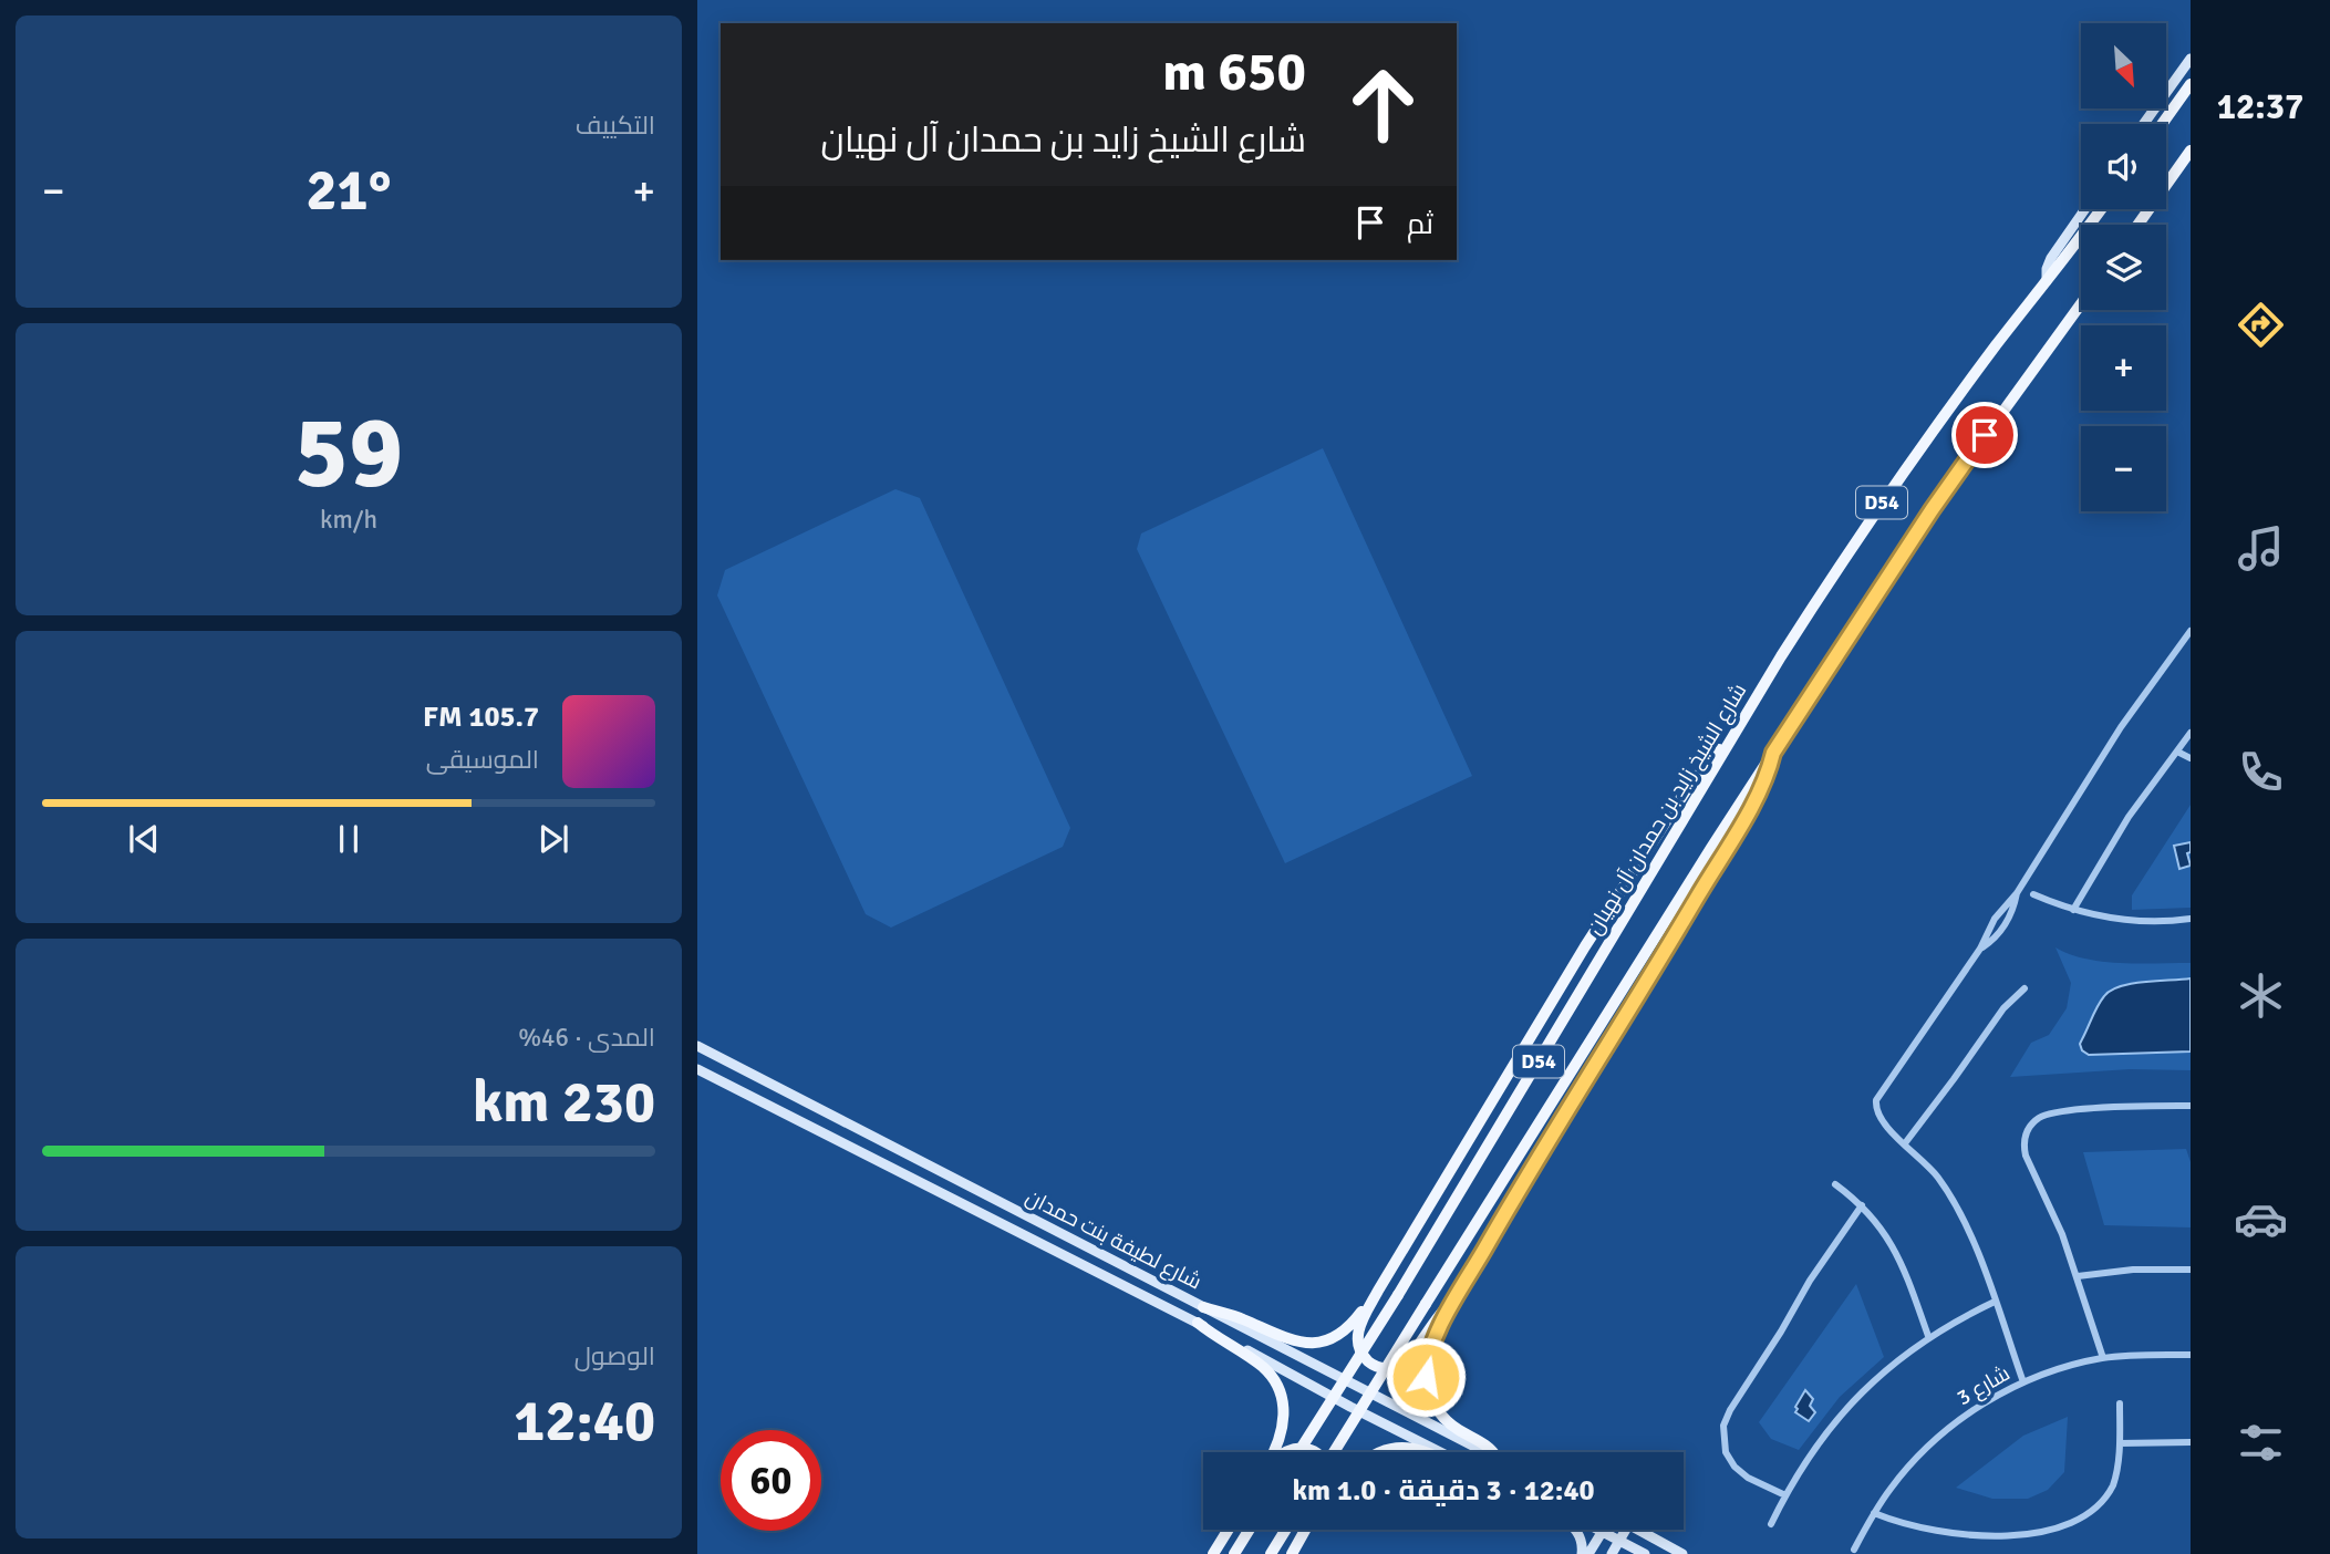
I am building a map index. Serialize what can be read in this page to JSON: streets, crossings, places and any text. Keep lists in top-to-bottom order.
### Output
{
  "streets": {
    "main road": ["D54", "شارع الشيخ زايد بن حمدان آل نهيان", "شارع لطيفة بنت حمدان"],
    "street": ["شارع 3"]
  },
  "north": "bottom right",
  "page": {
    "tabs": "12:37",
    "tile": [
      "التكييف",
      ["59", "km/h"],
      ["المدى · 46%", "230 km"],
      ["الوصول", "12:40"]
    ],
    "map_buttons": ["+", "−"],
    "turn": ["650 m", "شارع الشيخ زايد بن حمدان آل نهيان"],
    "heat": ["−", "21°", "+"],
    "then": "ثم",
    "song": ["105.7 FM", "الموسيقى"],
    "limit": "60",
    "trip": "12:40 · 3 دقيقة · 1.0 km"
  }
}
